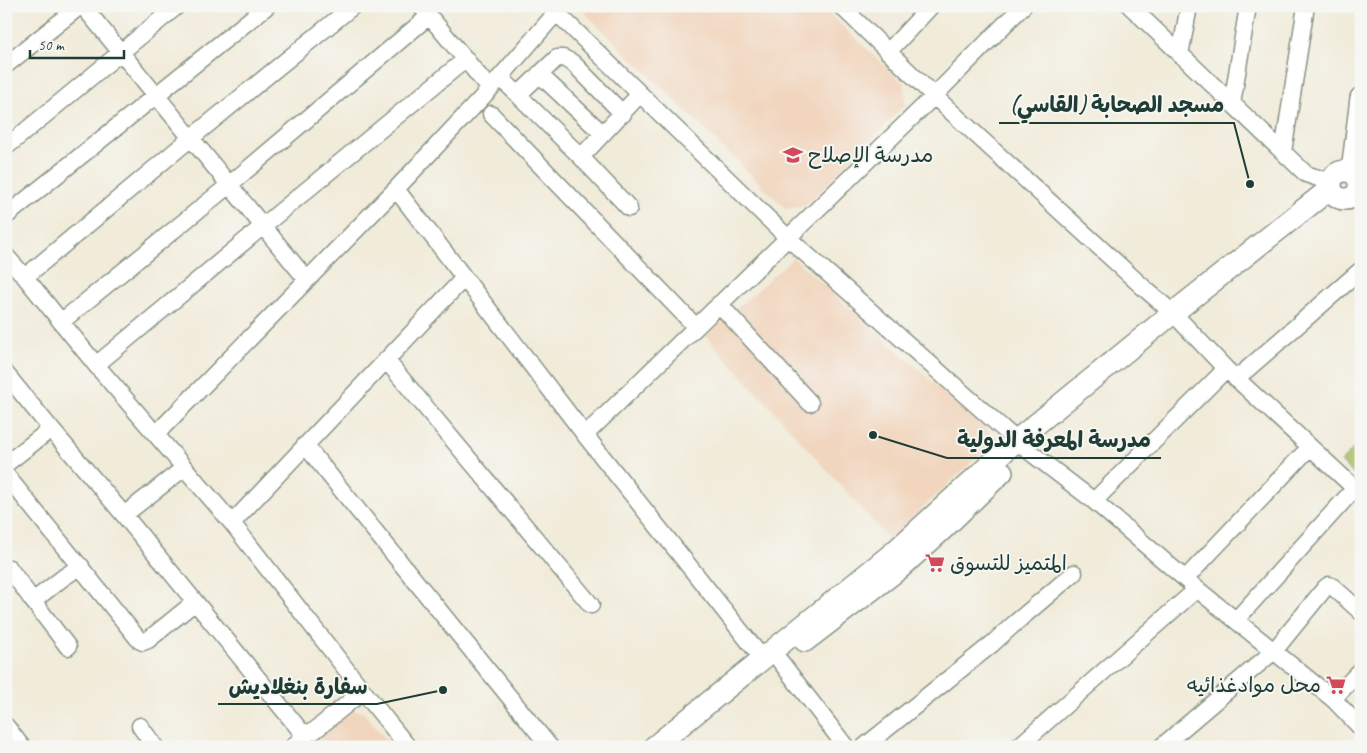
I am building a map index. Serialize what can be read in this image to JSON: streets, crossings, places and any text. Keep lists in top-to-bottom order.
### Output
{
  "places": {
    "school or university": ["مدرسة الإصلاح"],
    "other": ["(مسجد الصحابة (القاسي", "مدرسة المعرفة الدولية", "سفارة بنغلاديش"],
    "supermarket": ["المتميز للتسوق", "محل موادغذائيه"]
  },
  "scale_bar": "50 m"
}
